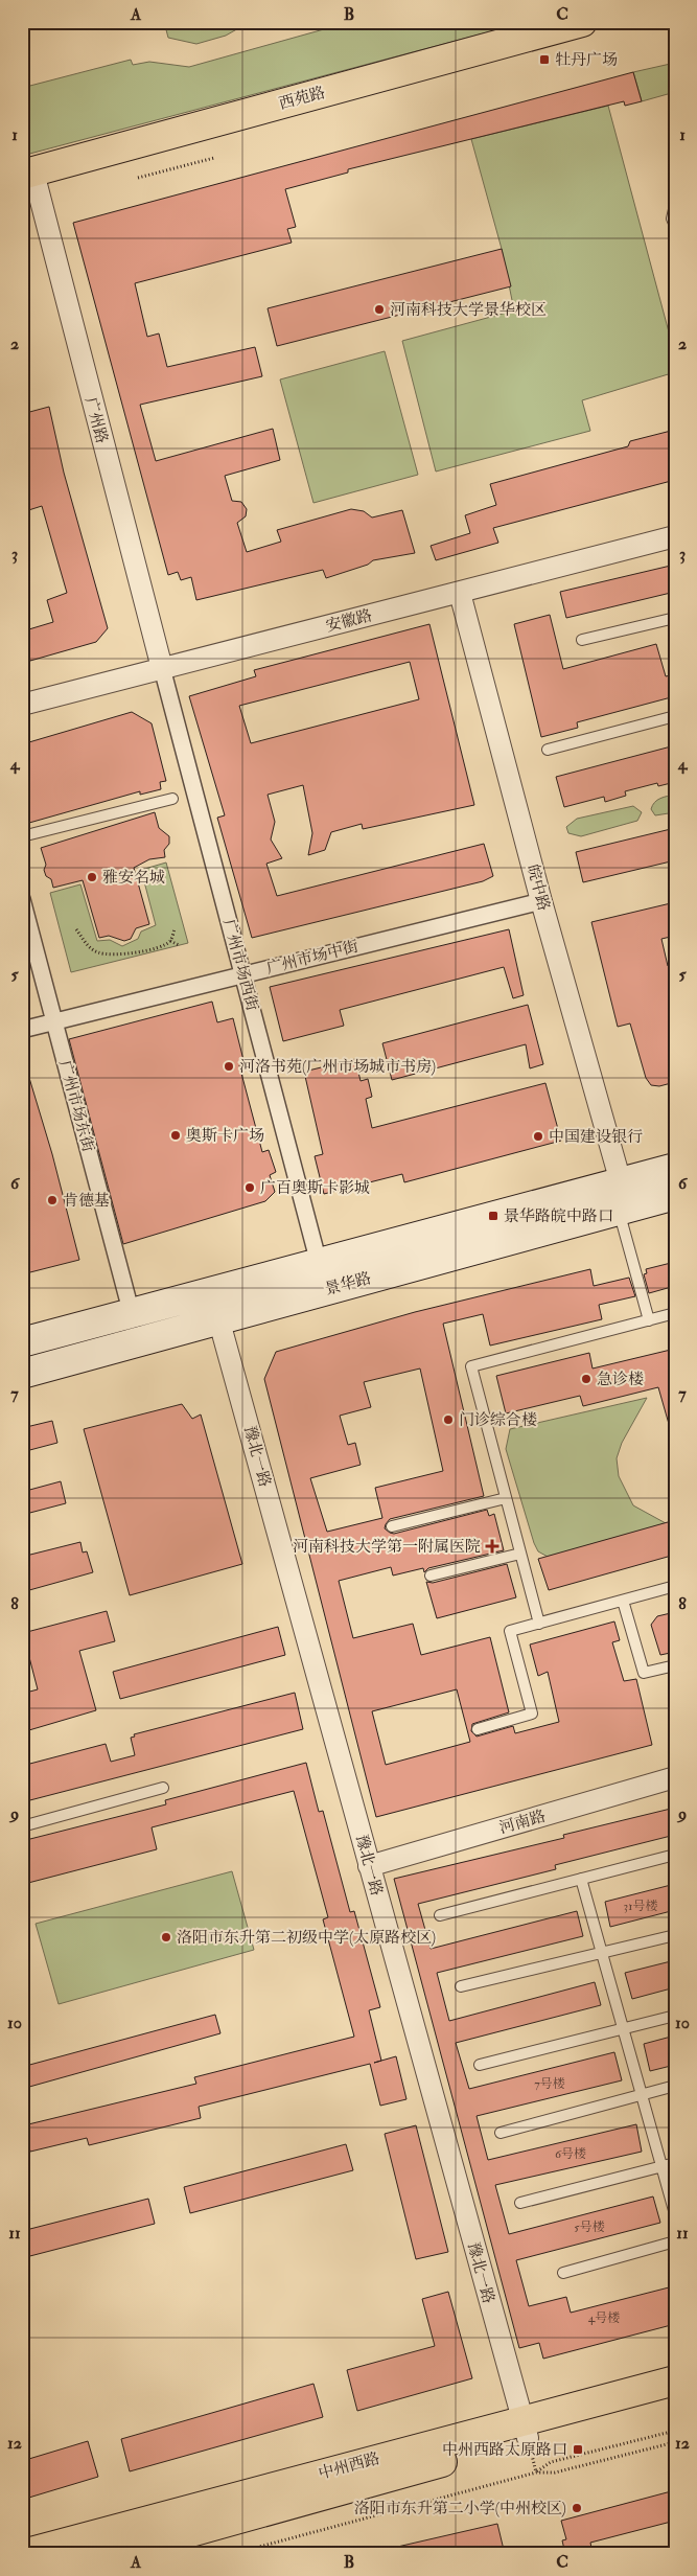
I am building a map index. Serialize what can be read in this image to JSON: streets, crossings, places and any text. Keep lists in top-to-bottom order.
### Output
{
  "streets": {
    "main road": ["西苑路", "景华路", "中州西路"],
    "street": [
      "广州路",
      "安徽路",
      "皖中路",
      "广州市场中街",
      "广州市场西街",
      "广州市场东街",
      "豫北一路",
      "河南路"
    ]
  },
  "crossings": [
    ["西苑路", "广州路"],
    ["广州路", "安徽路"],
    ["广州路", "广州市场西街"],
    ["安徽路", "皖中路"],
    ["安徽路", "广州市场西街"],
    ["皖中路", "广州市场中街"],
    ["皖中路", "景华路"],
    ["广州市场中街", "广州市场西街"],
    ["广州市场中街", "广州市场东街"],
    ["广州市场西街", "景华路"],
    ["广州市场东街", "景华路"],
    ["景华路", "豫北一路"],
    ["豫北一路", "河南路"],
    ["豫北一路", "中州西路"]
  ],
  "places": {
    "transit": ["牡丹广场", "景华路皖中路口", "中州西路太原路口"],
    "other": [
      "河南科技大学景华校区",
      "雅安名城",
      "河洛书苑(广州市场城市书房)",
      "奥斯卡广场",
      "中国建设银行",
      "广百奥斯卡影城",
      "肯德基",
      "急诊楼",
      "门诊综合楼",
      "洛阳市东升第二初级中学(太原路校区)",
      "洛阳市东升第二小学(中州校区)"
    ],
    "health": ["河南科技大学第一附属医院"]
  },
  "house_numbers": [
    "31号楼",
    "7号楼",
    "6号楼",
    "5号楼",
    "4号楼"
  ],
  "grid": {
    "columns": ["A", "B", "C"],
    "rows": [
      "1",
      "2",
      "3",
      "4",
      "5",
      "6",
      "7",
      "8",
      "9",
      "10",
      "11",
      "12"
    ]
  }
}
